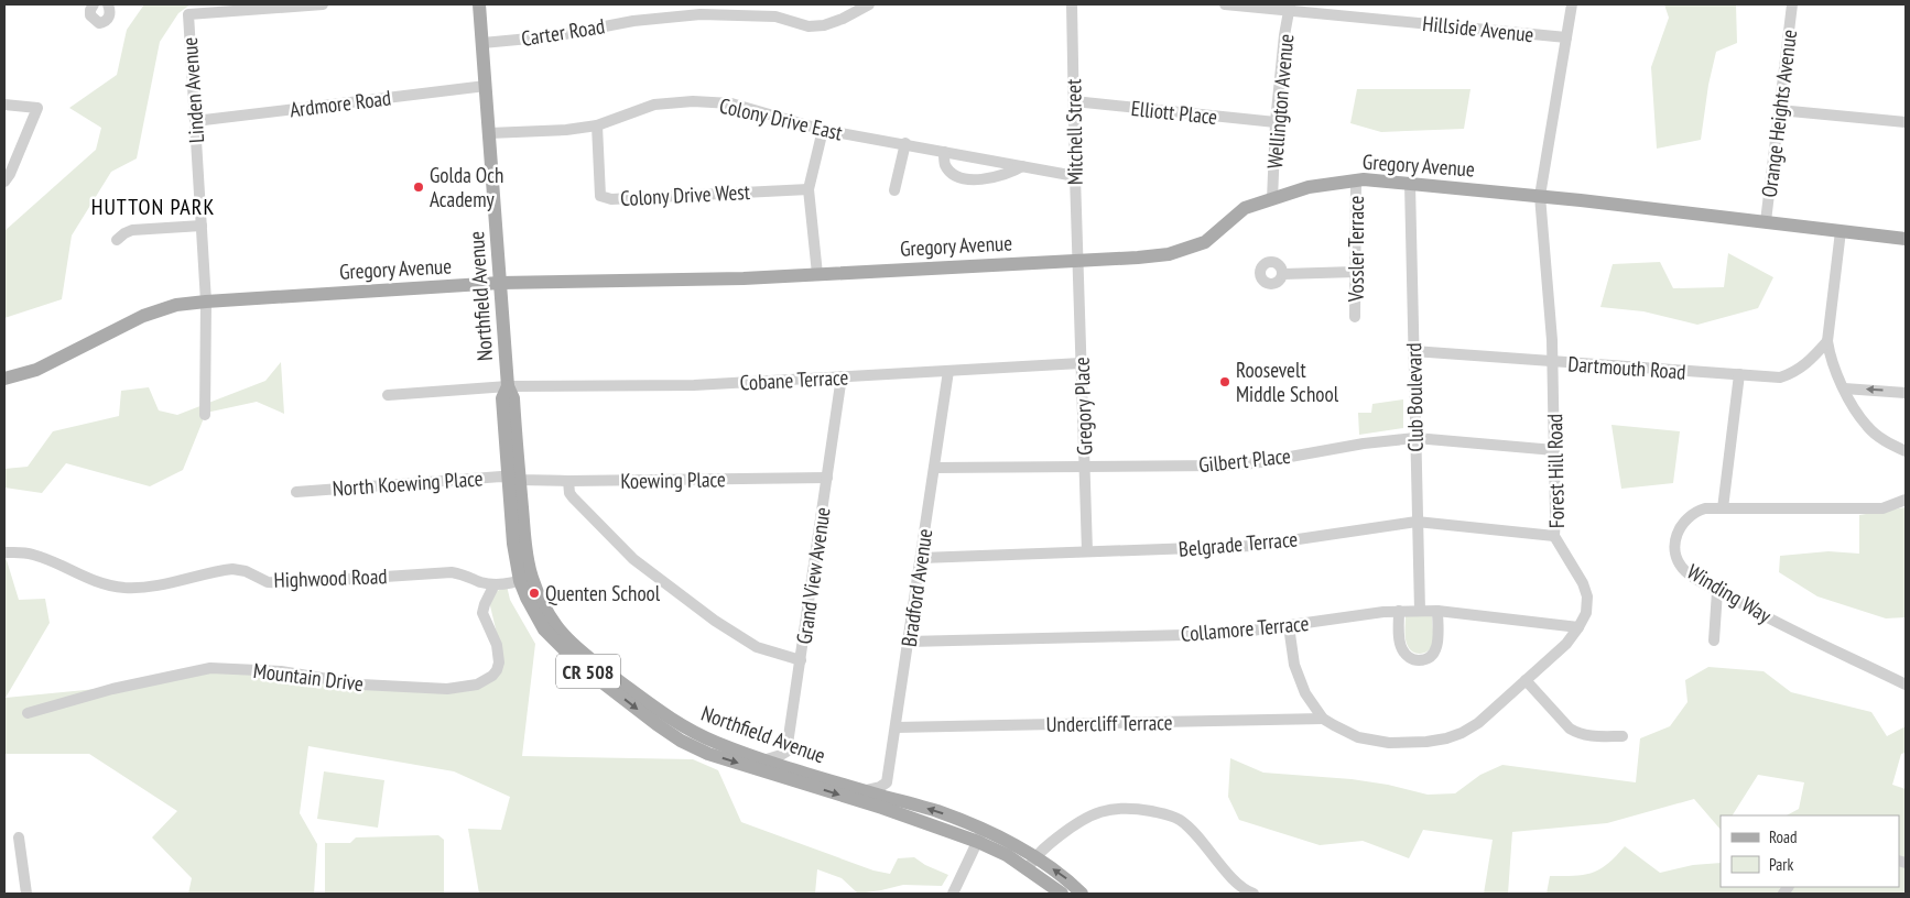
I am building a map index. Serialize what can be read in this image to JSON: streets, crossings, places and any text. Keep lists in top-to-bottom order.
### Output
{
  "streets": {
    "main road": ["Gregory Avenue", "Northfield Avenue", "CR 508"],
    "street": [
      "Hillside Avenue",
      "Carter Road",
      "Linden Avenue",
      "Wellington Avenue",
      "Ardmore Road",
      "Elliott Place",
      "Orange Heights Avenue",
      "Colony Drive East",
      "Mitchell Street",
      "Colony Drive West",
      "Vossler Terrace",
      "Dartmouth Road",
      "Cobane Terrace",
      "Club Boulevard",
      "Gregory Place",
      "Gilbert Place",
      "Forest Hill Road",
      "Koewing Place",
      "North Koewing Place",
      "Belgrade Terrace",
      "Grand View Avenue",
      "Highwood Road",
      "Bradford Avenue",
      "Winding Way",
      "Collamore Terrace",
      "Mountain Drive",
      "Undercliff Terrace"
    ]
  },
  "crossings": [
    ["Hillside Avenue", "Wellington Avenue"],
    ["Hillside Avenue", "Forest Hill Road"],
    ["Carter Road", "Northfield Avenue"],
    ["Linden Avenue", "Ardmore Road"],
    ["Linden Avenue", "Gregory Avenue"],
    ["Wellington Avenue", "Elliott Place"],
    ["Wellington Avenue", "Gregory Avenue"],
    ["Ardmore Road", "Northfield Avenue"],
    ["Elliott Place", "Mitchell Street"],
    ["Orange Heights Avenue", "Gregory Avenue"],
    ["Colony Drive East", "Mitchell Street"],
    ["Colony Drive East", "Colony Drive West"],
    ["Colony Drive East", "Northfield Avenue"],
    ["Mitchell Street", "Gregory Avenue"],
    ["Mitchell Street", "Gregory Place"],
    ["Gregory Avenue", "Vossler Terrace"],
    ["Gregory Avenue", "Northfield Avenue"],
    ["Gregory Avenue", "Club Boulevard"],
    ["Gregory Avenue", "Gregory Place"],
    ["Gregory Avenue", "Forest Hill Road"],
    ["Northfield Avenue", "Cobane Terrace"],
    ["Northfield Avenue", "Koewing Place"],
    ["Northfield Avenue", "North Koewing Place"],
    ["Northfield Avenue", "Grand View Avenue"],
    ["Northfield Avenue", "Highwood Road"],
    ["Northfield Avenue", "Bradford Avenue"],
    ["Dartmouth Road", "Club Boulevard"],
    ["Dartmouth Road", "Forest Hill Road"],
    ["Cobane Terrace", "Gregory Place"],
    ["Cobane Terrace", "Grand View Avenue"],
    ["Cobane Terrace", "Bradford Avenue"],
    ["Club Boulevard", "Gilbert Place"],
    ["Club Boulevard", "Belgrade Terrace"],
    ["Club Boulevard", "Collamore Terrace"],
    ["Gregory Place", "Gilbert Place"],
    ["Gregory Place", "Belgrade Terrace"],
    ["Gilbert Place", "Forest Hill Road"],
    ["Gilbert Place", "Bradford Avenue"],
    ["Forest Hill Road", "Belgrade Terrace"],
    ["Forest Hill Road", "Collamore Terrace"],
    ["Forest Hill Road", "Undercliff Terrace"],
    ["Koewing Place", "North Koewing Place"],
    ["Koewing Place", "Grand View Avenue"],
    ["Belgrade Terrace", "Bradford Avenue"],
    ["Highwood Road", "Mountain Drive"],
    ["Bradford Avenue", "Collamore Terrace"],
    ["Bradford Avenue", "Undercliff Terrace"]
  ],
  "districts": ["HUTTON PARK"],
  "places": ["Golda Och Academy", "Roosevelt Middle School", "Quenten School"],
  "legend": ["Road", "Park"]
}
